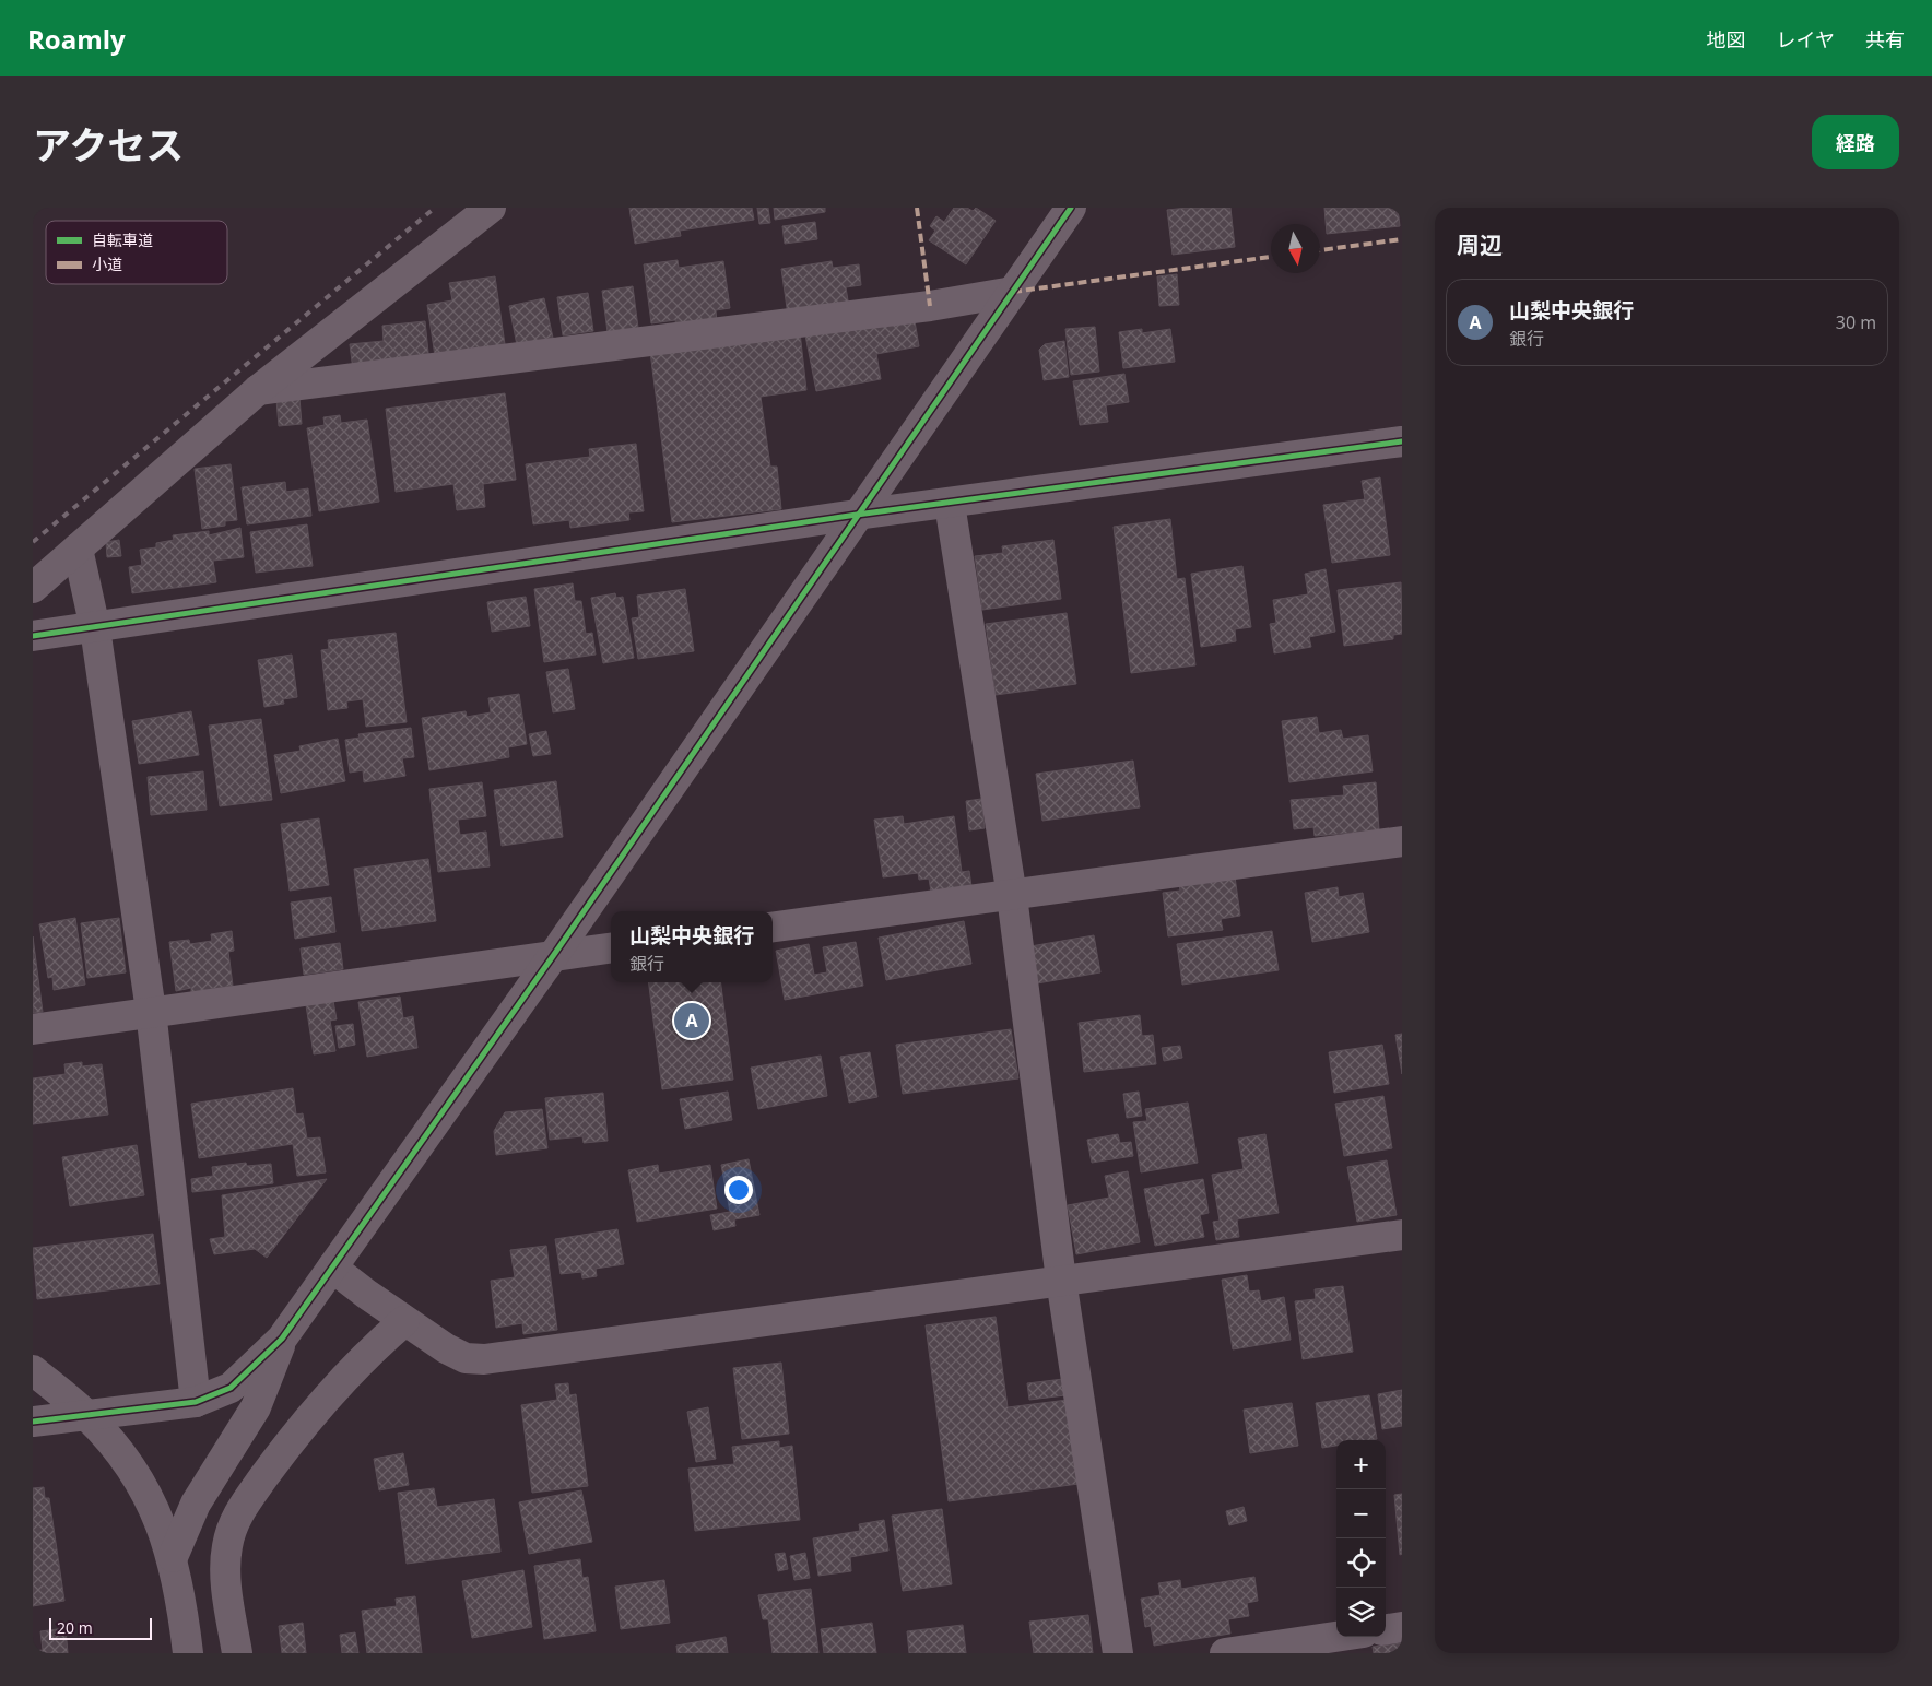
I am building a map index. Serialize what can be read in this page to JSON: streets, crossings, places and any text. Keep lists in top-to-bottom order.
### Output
{
  "legend": ["自転車道", "小道"],
  "scale_bar": "20 m",
  "north": "bottom",
  "page": {
    "header": "Roamly",
    "nav": ["地図", "レイヤ", "共有"],
    "title": "アクセス",
    "buttons": "経路",
    "heading": "周辺",
    "list": [
      {
        "mark": "A",
        "name": "山梨中央銀行",
        "note": "銀行",
        "value": "30 m"
      }
    ],
    "popup": ["山梨中央銀行", "銀行"],
    "pins": "A",
    "map_buttons": ["+", "−"],
    "scale": "20 m"
  }
}
